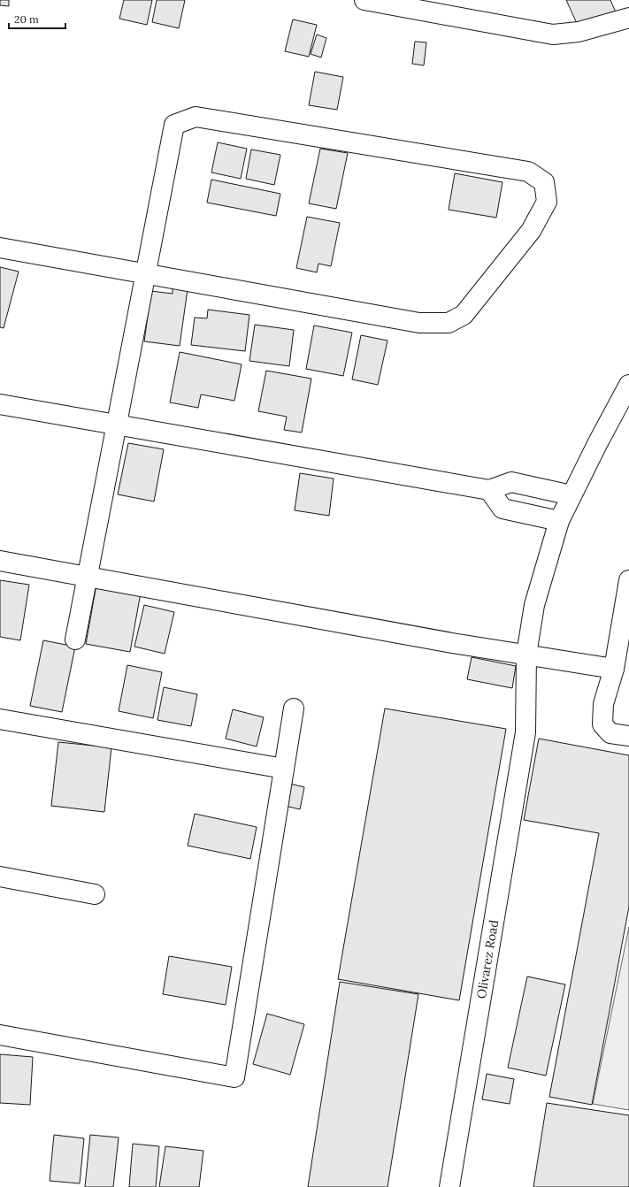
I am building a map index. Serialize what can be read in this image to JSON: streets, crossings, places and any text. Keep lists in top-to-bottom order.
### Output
{
  "streets": {
    "street": ["Olivarez Road"]
  },
  "scale_bar": "20 m"
}
